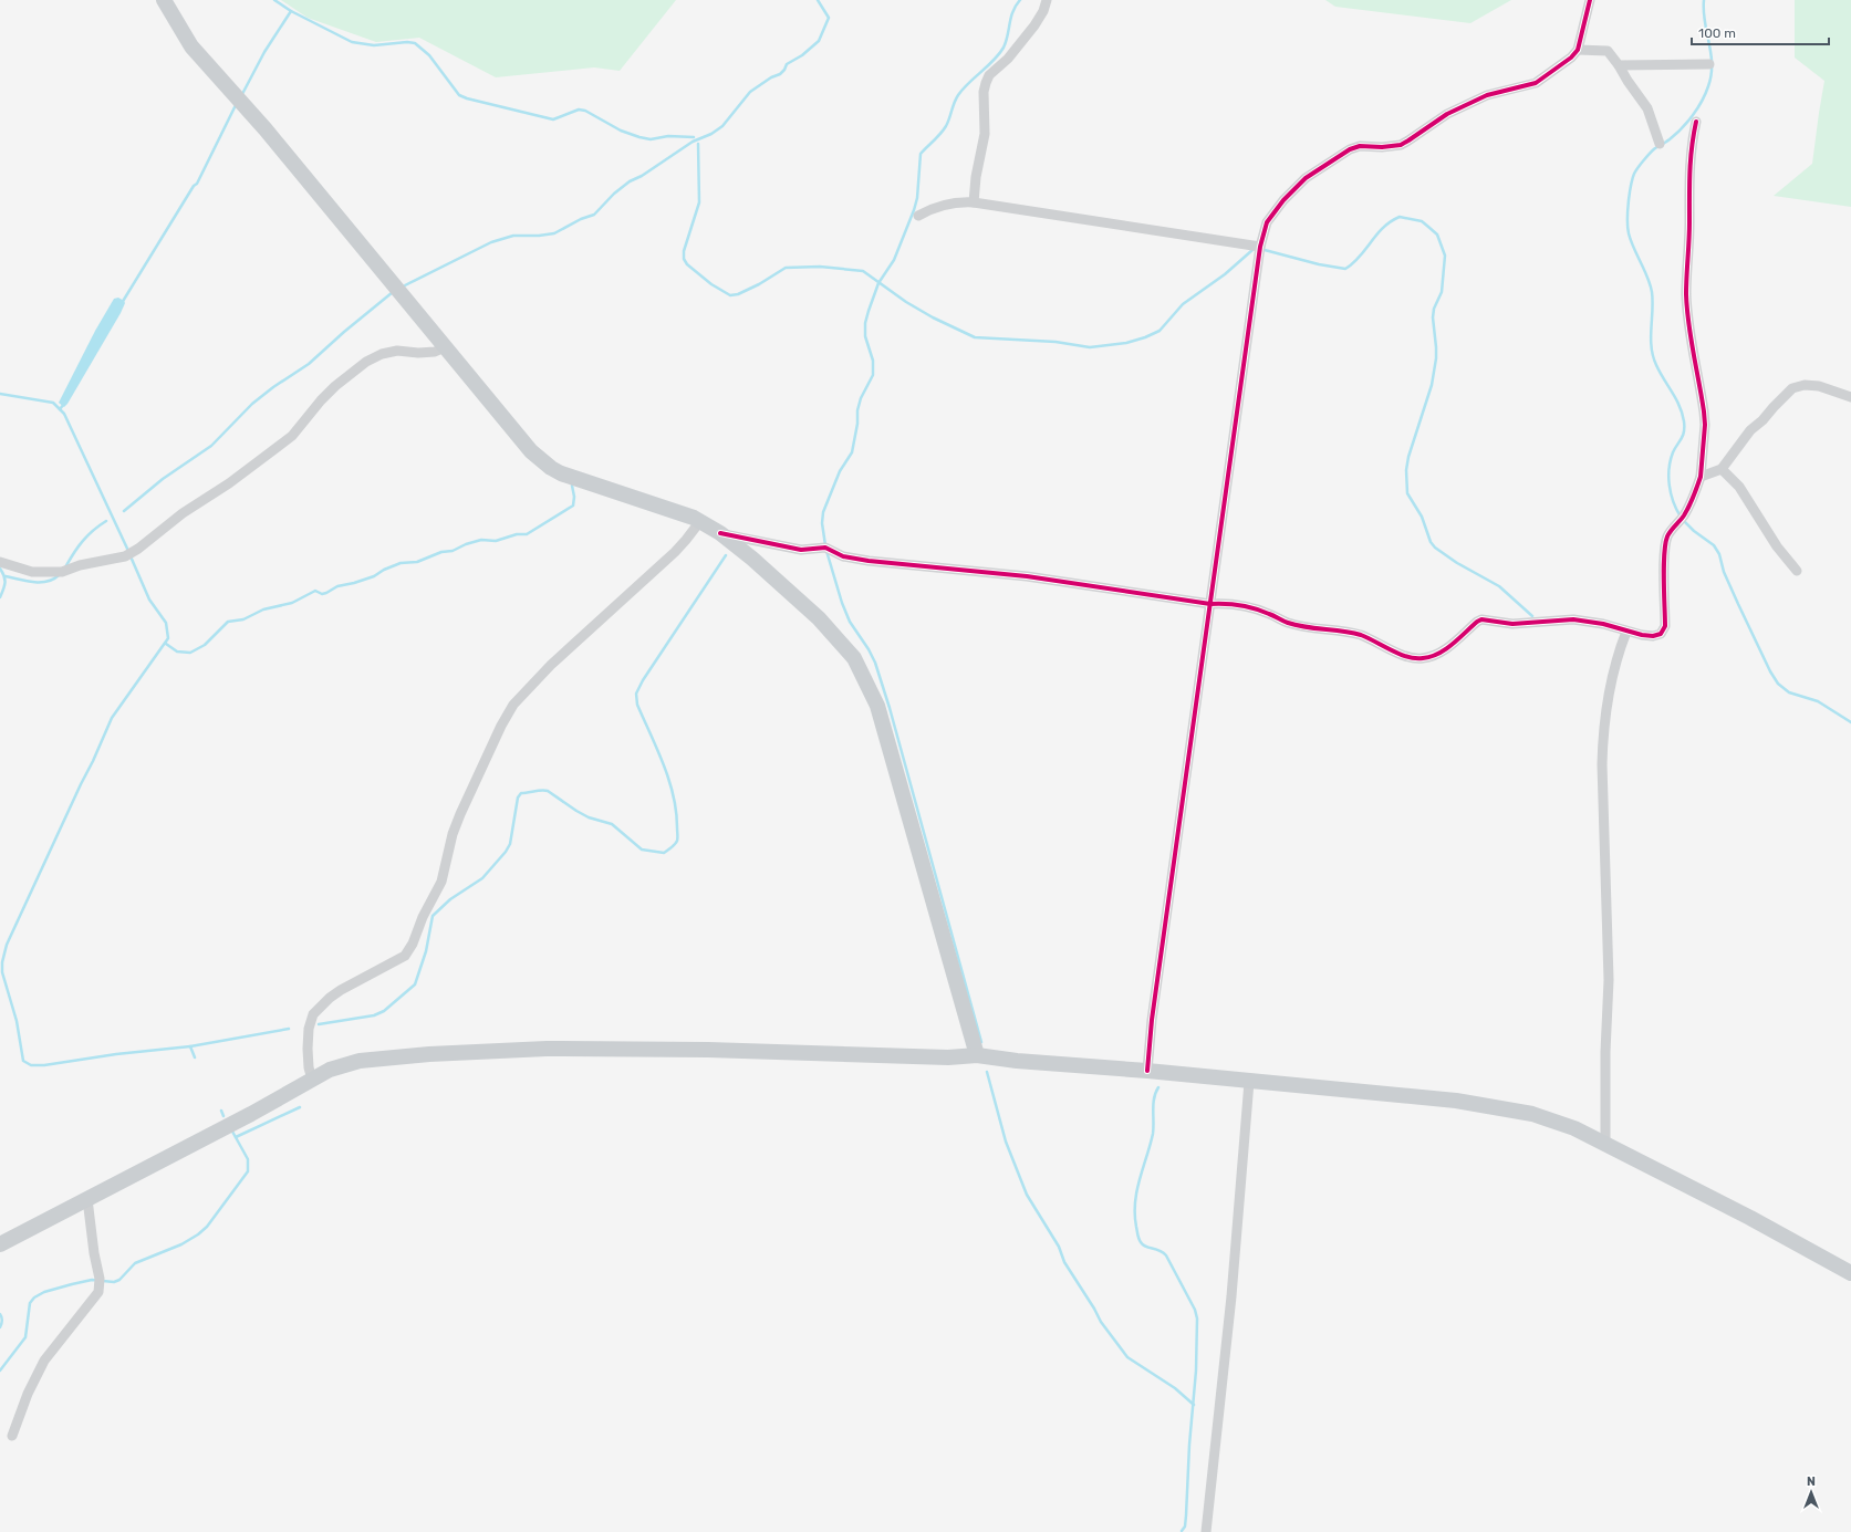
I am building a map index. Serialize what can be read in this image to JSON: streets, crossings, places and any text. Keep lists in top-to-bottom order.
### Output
{
  "scale_bar": "100 m",
  "north": "top"
}
